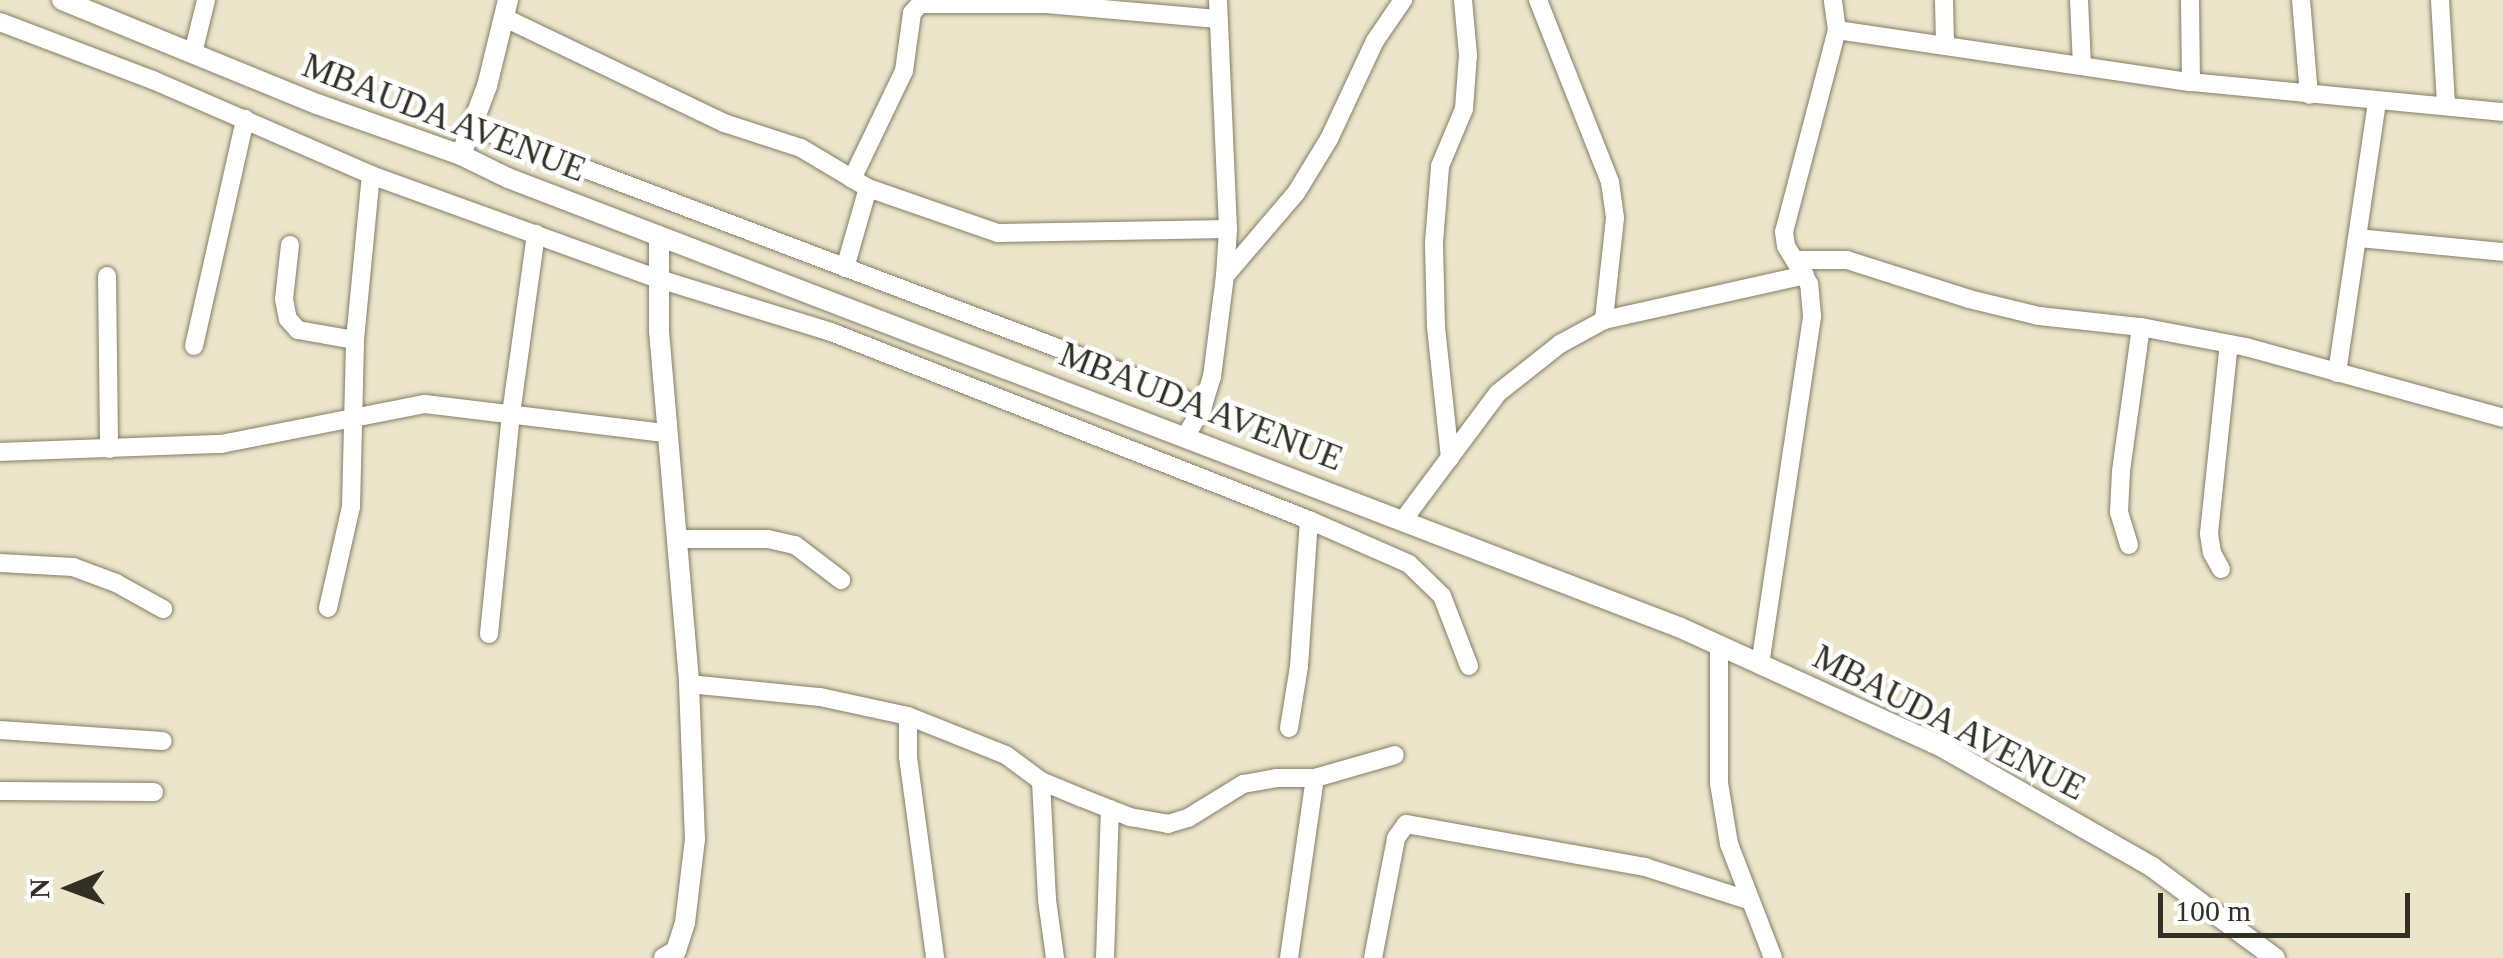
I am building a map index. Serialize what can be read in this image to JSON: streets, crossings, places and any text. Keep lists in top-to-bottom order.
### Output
{
  "streets": {
    "street": ["MBAUDA AVENUE"]
  },
  "scale_bar": "100 m",
  "north": "left"
}
